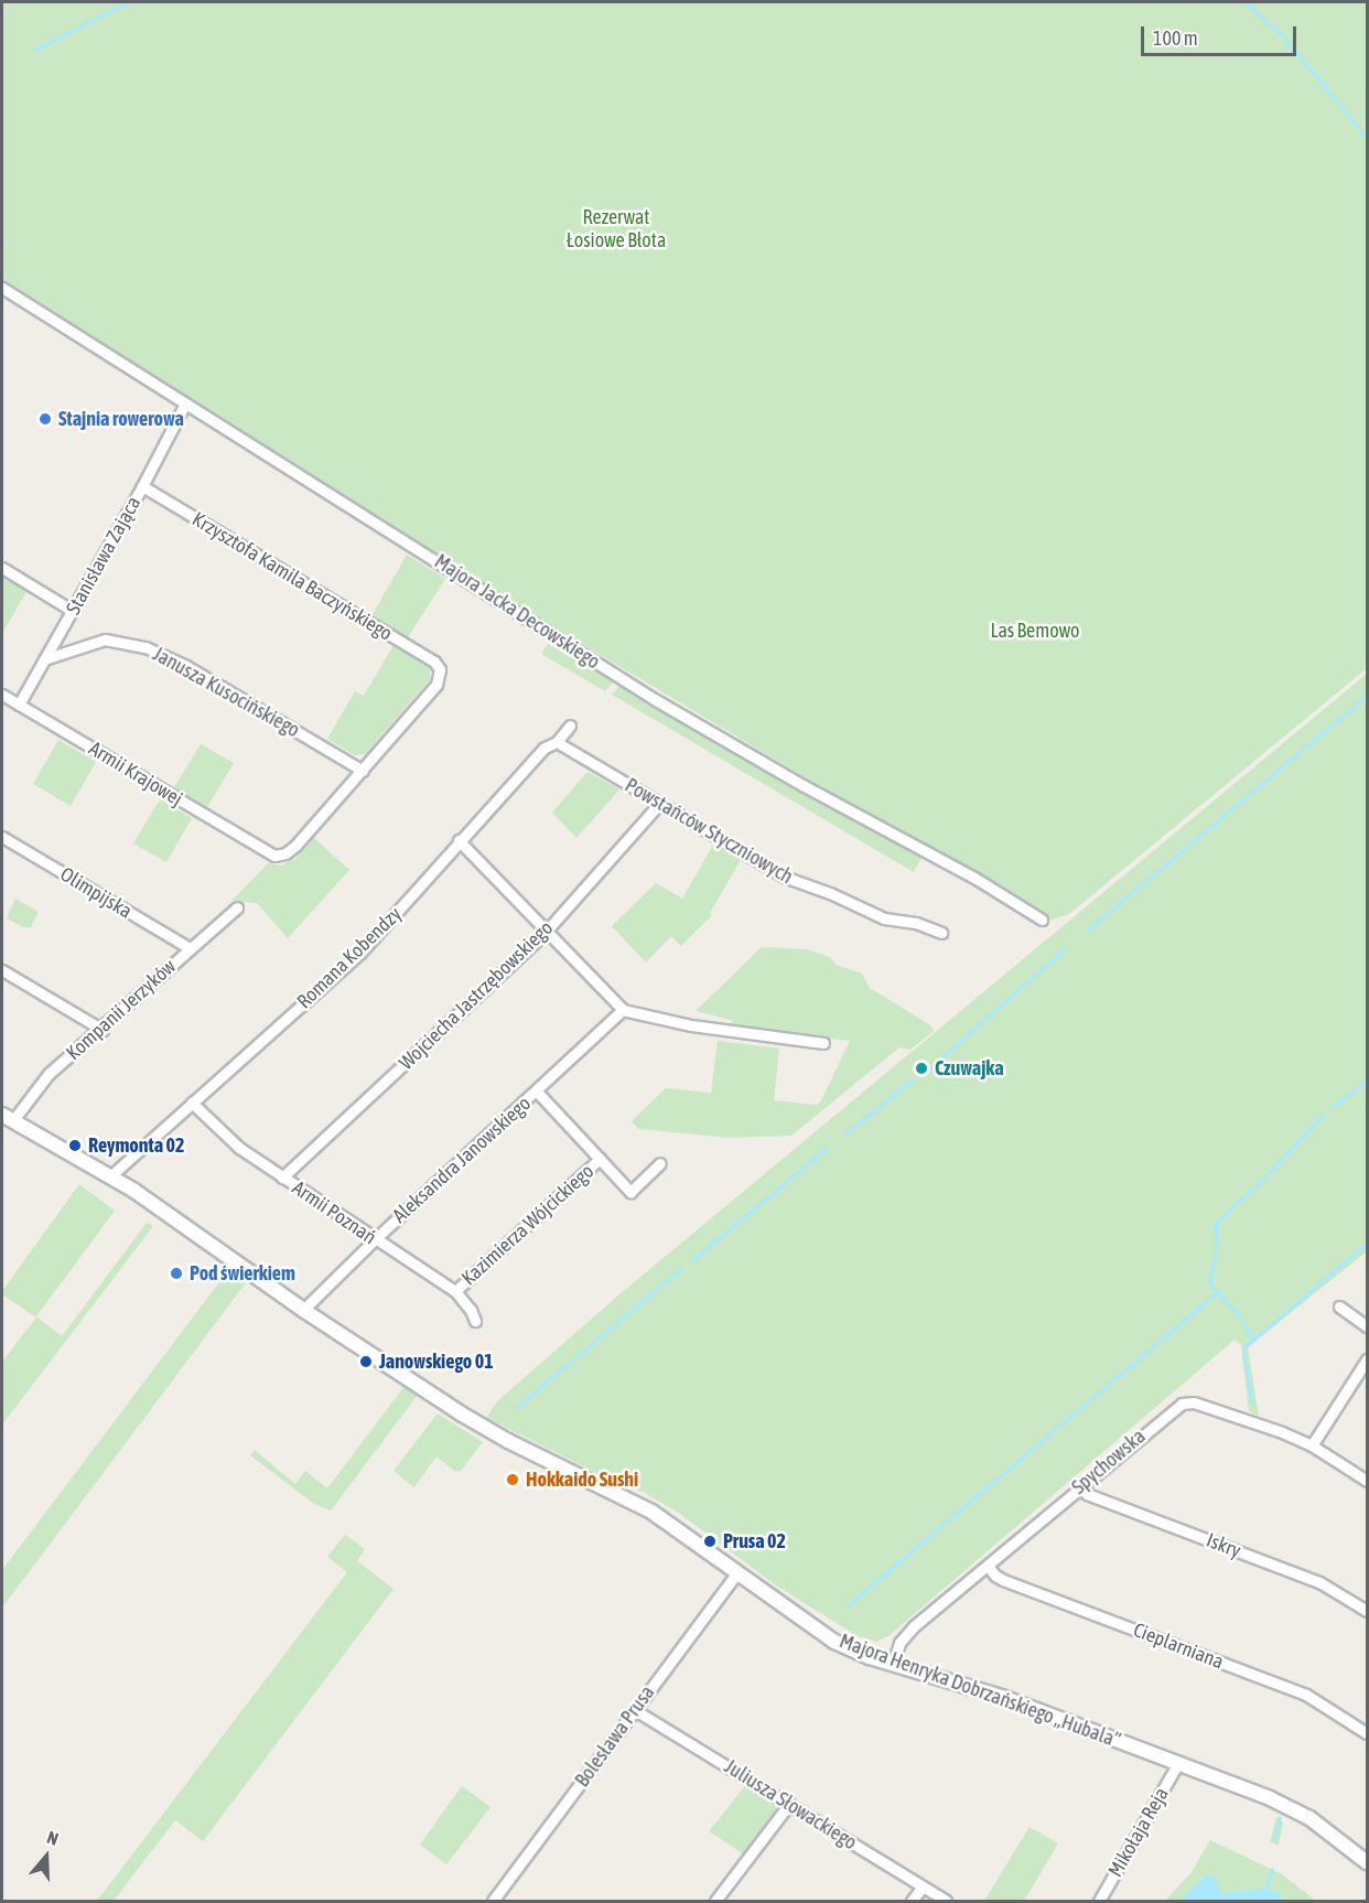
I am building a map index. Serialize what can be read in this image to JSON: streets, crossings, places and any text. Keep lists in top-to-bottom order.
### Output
{
  "streets": {
    "street": [
      "Stanisława Zająca",
      "Krzysztofa Kamila Baczyńskiego",
      "Majora Jacka Decowskiego",
      "Janusza Kusocińskiego",
      "Armii Krajowej",
      "Powstańców Styczniowych",
      "Olimpijska",
      "Romana Kobendzy",
      "Wojciecha Jastrzębowskiego",
      "Kompanii Jerzyków",
      "Aleksandra Janowskiego",
      "Armii Poznań",
      "Kazimierza Wójcickiego",
      "Spychowska",
      "Iskry",
      "Cieplarniana",
      "Majora Henryka Dobrzańskiego „Hubala”",
      "Bolesława Prusa",
      "Juliusza Słowackiego",
      "Mikołaja Reja"
    ]
  },
  "crossings": [
    ["Stanisława Zająca", "Krzysztofa Kamila Baczyńskiego"],
    ["Stanisława Zająca", "Majora Jacka Decowskiego"],
    ["Stanisława Zająca", "Janusza Kusocińskiego"],
    ["Stanisława Zająca", "Armii Krajowej"],
    ["Krzysztofa Kamila Baczyńskiego", "Janusza Kusocińskiego"],
    ["Krzysztofa Kamila Baczyńskiego", "Armii Krajowej"],
    ["Janusza Kusocińskiego", "Armii Krajowej"],
    ["Powstańców Styczniowych", "Romana Kobendzy"],
    ["Powstańców Styczniowych", "Wojciecha Jastrzębowskiego"],
    ["Olimpijska", "Kompanii Jerzyków"],
    ["Romana Kobendzy", "Armii Poznań"],
    ["Romana Kobendzy", "Majora Henryka Dobrzańskiego „Hubala”"],
    ["Wojciecha Jastrzębowskiego", "Armii Poznań"],
    ["Kompanii Jerzyków", "Majora Henryka Dobrzańskiego „Hubala”"],
    ["Aleksandra Janowskiego", "Armii Poznań"],
    ["Aleksandra Janowskiego", "Majora Henryka Dobrzańskiego „Hubala”"],
    ["Armii Poznań", "Kazimierza Wójcickiego"],
    ["Spychowska", "Iskry"],
    ["Spychowska", "Cieplarniana"],
    ["Spychowska", "Majora Henryka Dobrzańskiego „Hubala”"],
    ["Majora Henryka Dobrzańskiego „Hubala”", "Bolesława Prusa"],
    ["Majora Henryka Dobrzańskiego „Hubala”", "Mikołaja Reja"],
    ["Bolesława Prusa", "Juliusza Słowackiego"]
  ],
  "parks": ["Rezerwat Łosiowe Błota", "Las Bemowo"],
  "places": [
    "Stajnia rowerowa",
    "Czuwajka",
    "Reymonta 02",
    "Pod świerkiem",
    "Janowskiego 01",
    "Hokkaido Sushi",
    "Prusa 02"
  ],
  "scale_bar": "100 m",
  "north": "top"
}
